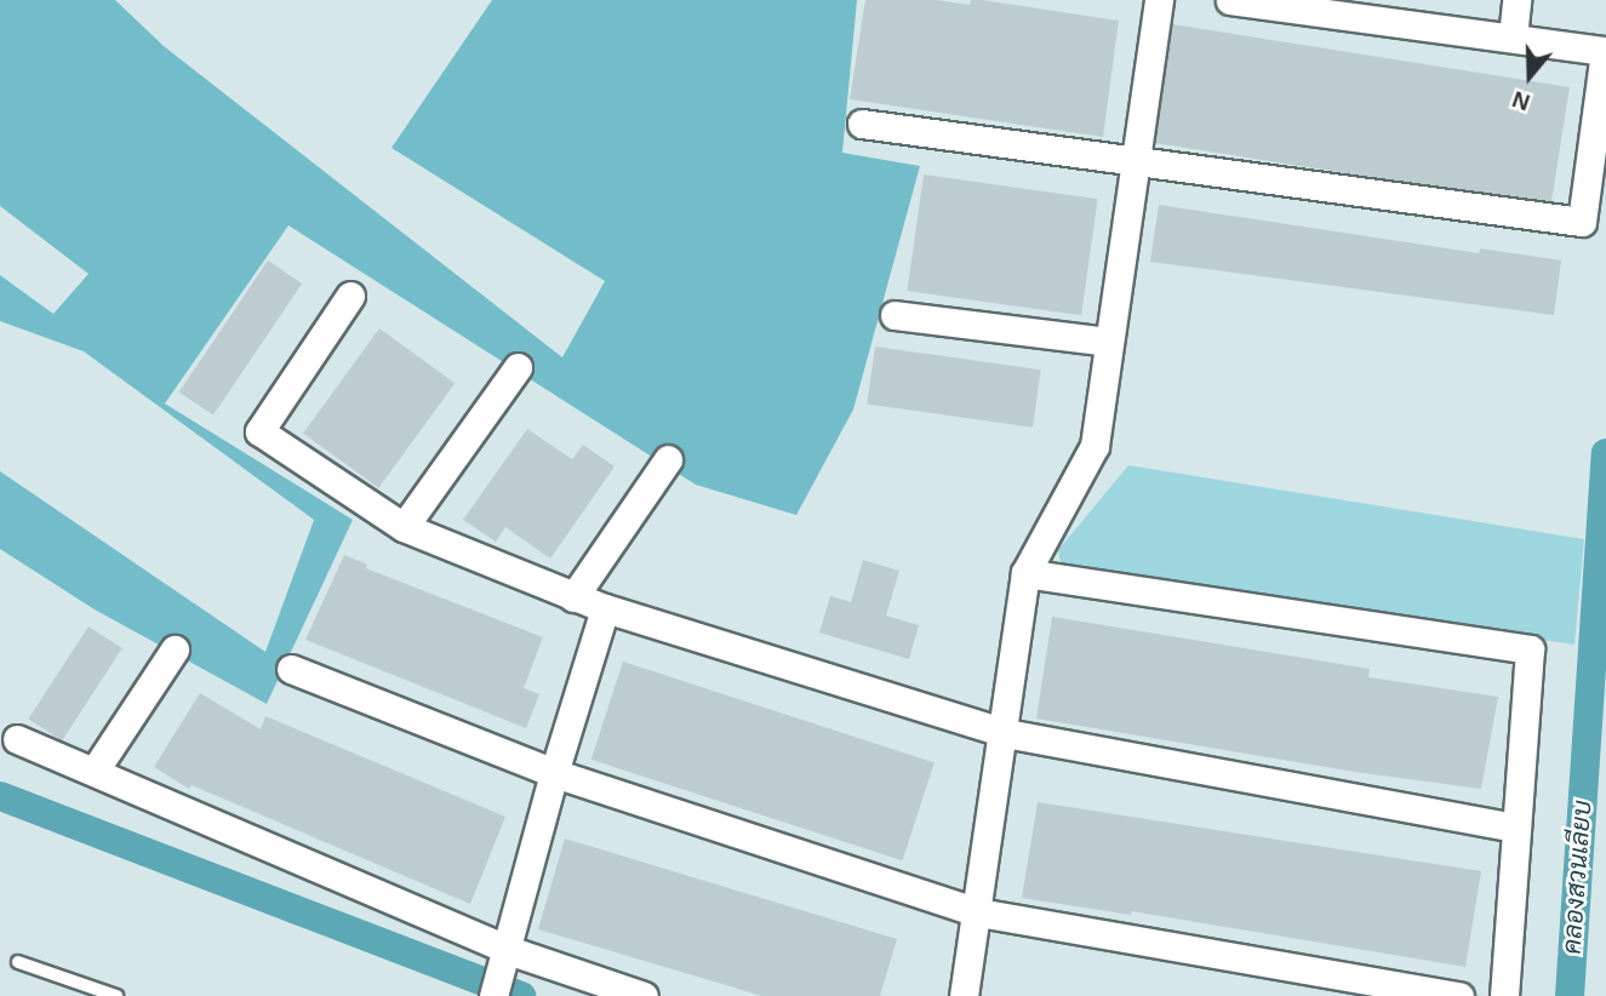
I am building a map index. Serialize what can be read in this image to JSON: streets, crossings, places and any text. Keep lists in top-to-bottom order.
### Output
{
  "water": ["คลองสวนเลียบ"],
  "north": "bottom"
}
